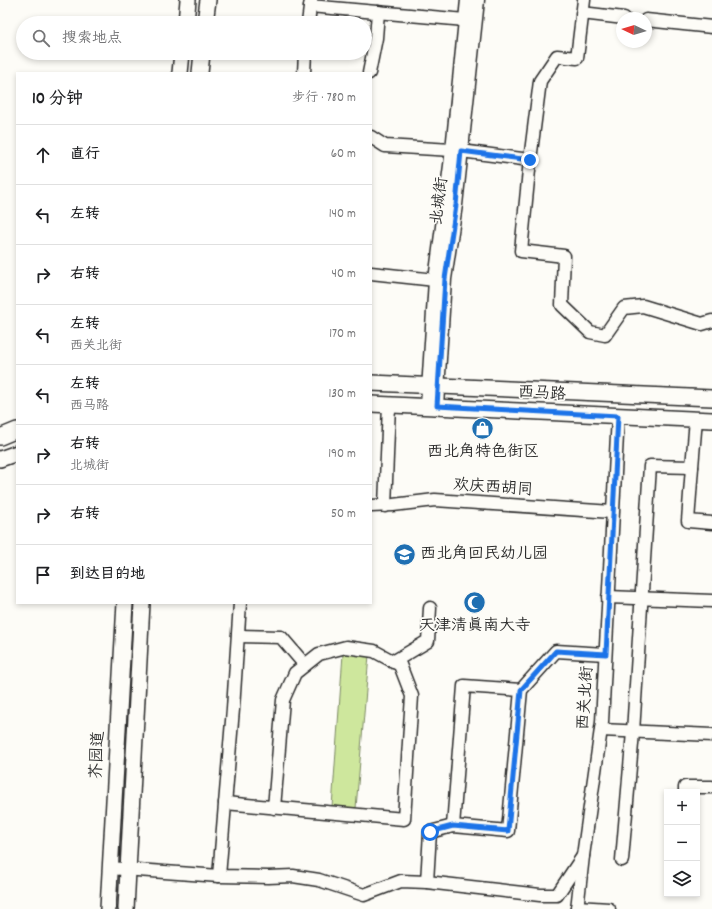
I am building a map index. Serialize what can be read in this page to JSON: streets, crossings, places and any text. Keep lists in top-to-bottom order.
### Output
{
  "streets": {
    "main road": ["西马路", "芥园道"],
    "street": ["北城街", "欢庆西胡同", "西关北街"]
  },
  "crossings": [
    ["北城街", "西马路"],
    ["西马路", "西关北街"],
    ["欢庆西胡同", "西关北街"]
  ],
  "places": {
    "shop": ["西北角特色街区"],
    "school or university": ["西北角回民幼儿园"],
    "mosque": ["天津清真南大寺"]
  },
  "north": "left",
  "page": {
    "search": "搜索地点",
    "heading": ["10 分钟", "步行 · 780 m"],
    "list": [
      ["直行", "60 m"],
      ["左转", "140 m"],
      ["右转", "40 m"],
      ["左转", "西关北街", "170 m"],
      ["左转", "西马路", "130 m"],
      ["右转", "北城街", "190 m"],
      ["右转", "50 m"],
      "到达目的地"
    ],
    "map_buttons": ["+", "−"]
  }
}
